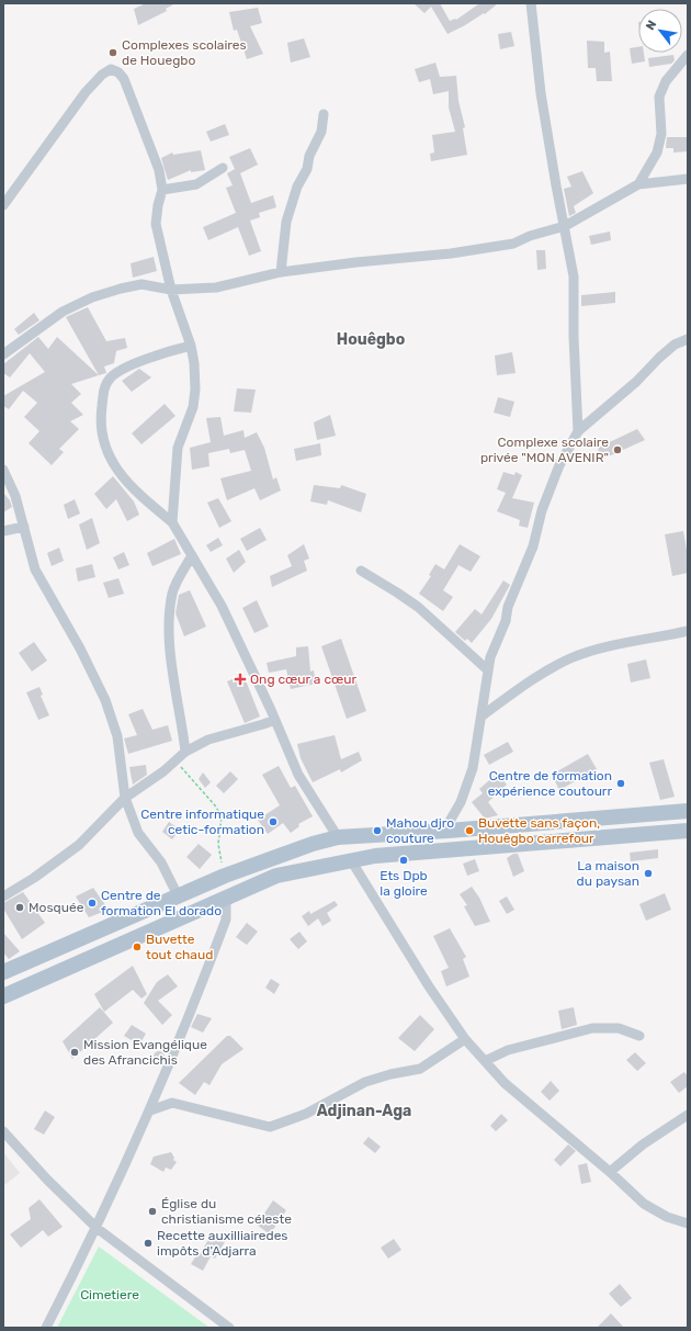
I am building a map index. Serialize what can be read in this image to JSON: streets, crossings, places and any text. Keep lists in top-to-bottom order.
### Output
{
  "districts": ["Houêgbo", "Adjinan-Aga"],
  "parks": ["Cimetiere"],
  "places": {
    "other": [
      "Complexes scolaires de Houegbo",
      "Complexe scolaire privée \"MON AVENIR\"",
      "Centre de formation expérience coutourr",
      "Centre informatique cetic-formation",
      "Mahou djro couture",
      "Buvette sans façon, Houêgbo carrefour",
      "Ets Dpb la gloire",
      "La maison du paysan",
      "Centre de formation El dorado",
      "Mosquée",
      "Buvette tout chaud",
      "Mission Evangélique des Afrancichis",
      "Église du christianisme céleste",
      "Recette auxilliairedes impôts d'Adjarra"
    ],
    "health": ["Ong cœur a cœur"]
  },
  "north": "top left"
}
